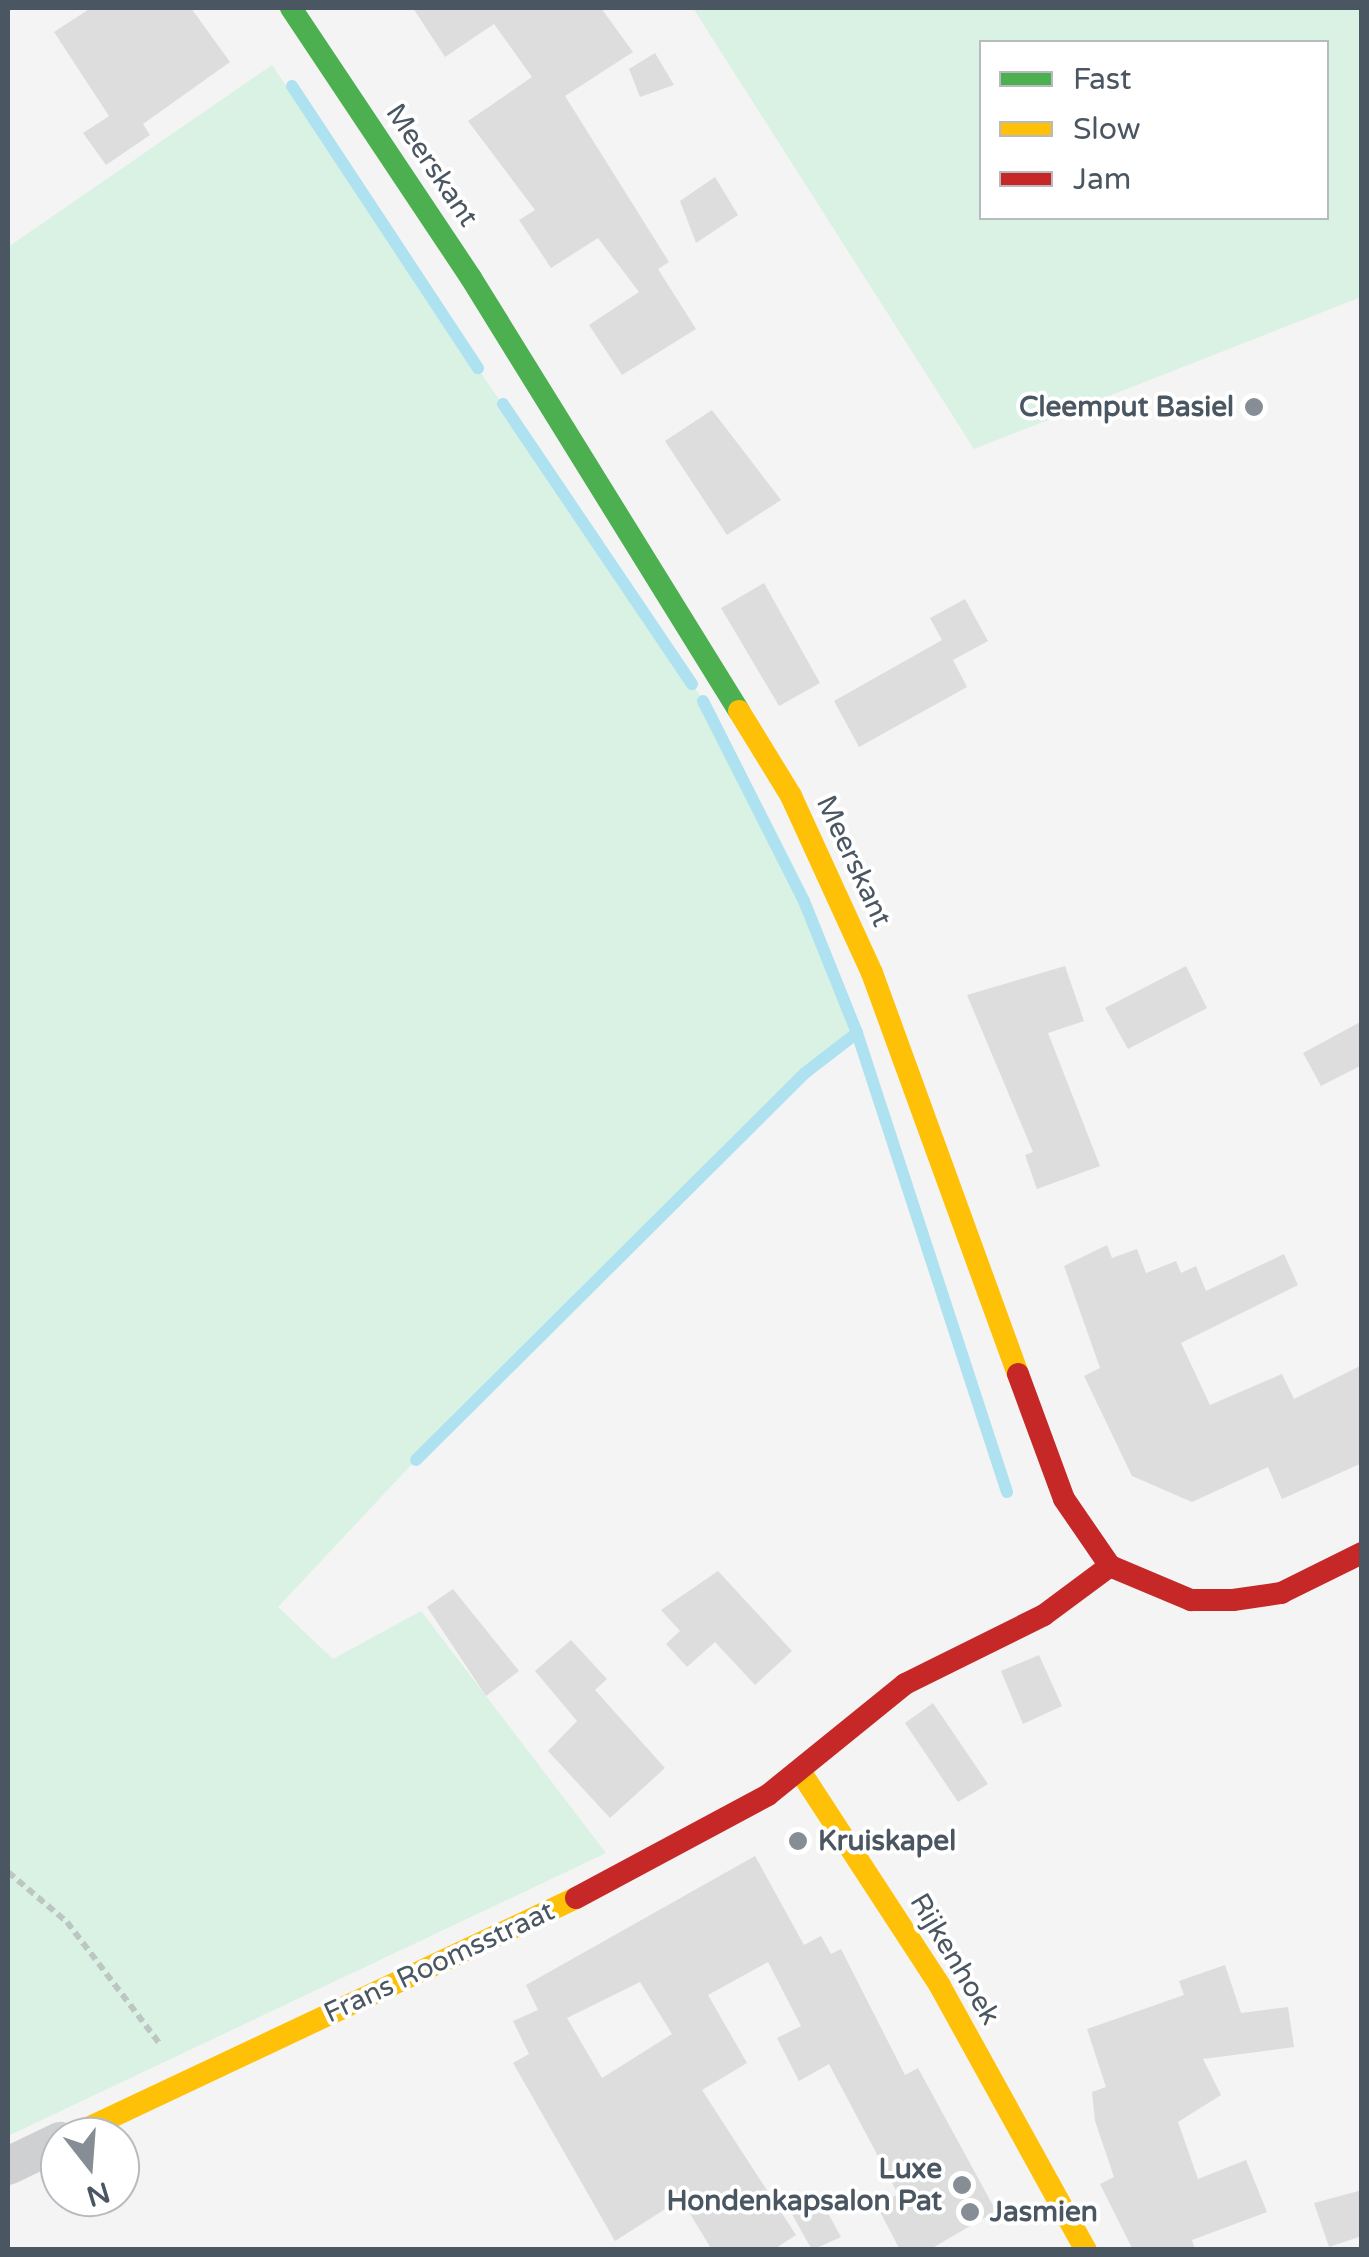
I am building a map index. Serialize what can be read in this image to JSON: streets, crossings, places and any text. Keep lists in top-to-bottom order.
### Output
{
  "streets": {
    "street": ["Meerskant", "Rijkenhoek", "Frans Roomsstraat"]
  },
  "crossings": [
    ["Rijkenhoek", "Frans Roomsstraat"]
  ],
  "places": [
    "Cleemput Basiel",
    "Kruiskapel",
    "Luxe Hondenkapsalon Pat",
    "Jasmien"
  ],
  "legend": ["Fast", "Slow", "Jam"],
  "north": "bottom"
}
